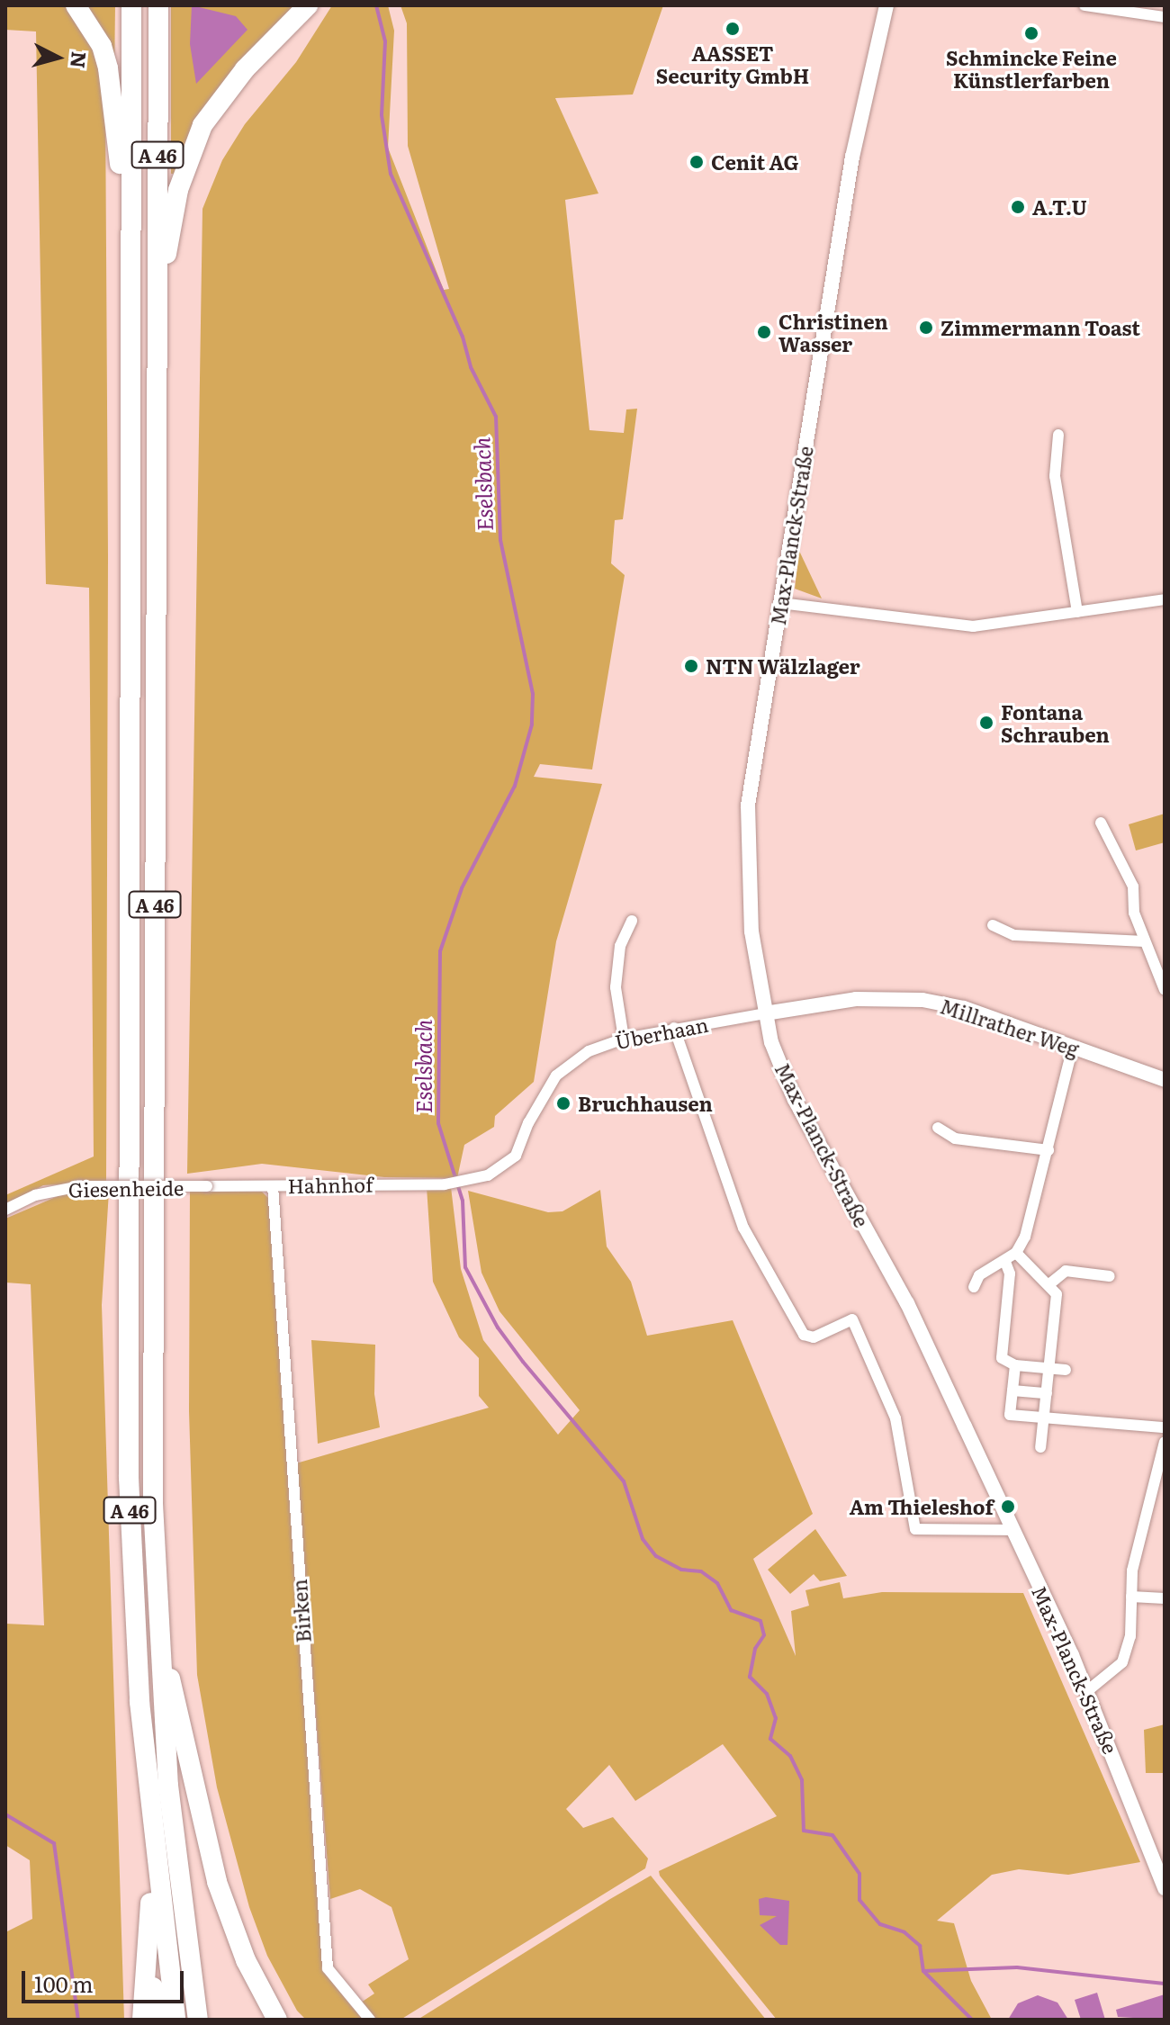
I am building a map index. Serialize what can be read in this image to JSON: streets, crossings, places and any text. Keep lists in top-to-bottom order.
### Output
{
  "streets": {
    "highway": ["A 46"],
    "street": [
      "Max-Planck-Straße",
      "Millrather Weg",
      "Überhaan",
      "Hahnhof",
      "Giesenheide",
      "Birken"
    ]
  },
  "crossings": [
    ["Max-Planck-Straße", "Millrather Weg"],
    ["Max-Planck-Straße", "Überhaan"],
    ["Millrather Weg", "Überhaan"],
    ["Überhaan", "Hahnhof"],
    ["Hahnhof", "Giesenheide"],
    ["Hahnhof", "Birken"]
  ],
  "water": ["Eselsbach"],
  "places": [
    "AASSET Security GmbH",
    "Schmincke Feine Künstlerfarben",
    "Cenit AG",
    "A.T.U",
    "Zimmermann Toast",
    "Christinen Wasser",
    "NTN Wälzlager",
    "Fontana Schrauben",
    "Bruchhausen",
    "Am Thieleshof"
  ],
  "scale_bar": "100 m",
  "north": "right"
}
